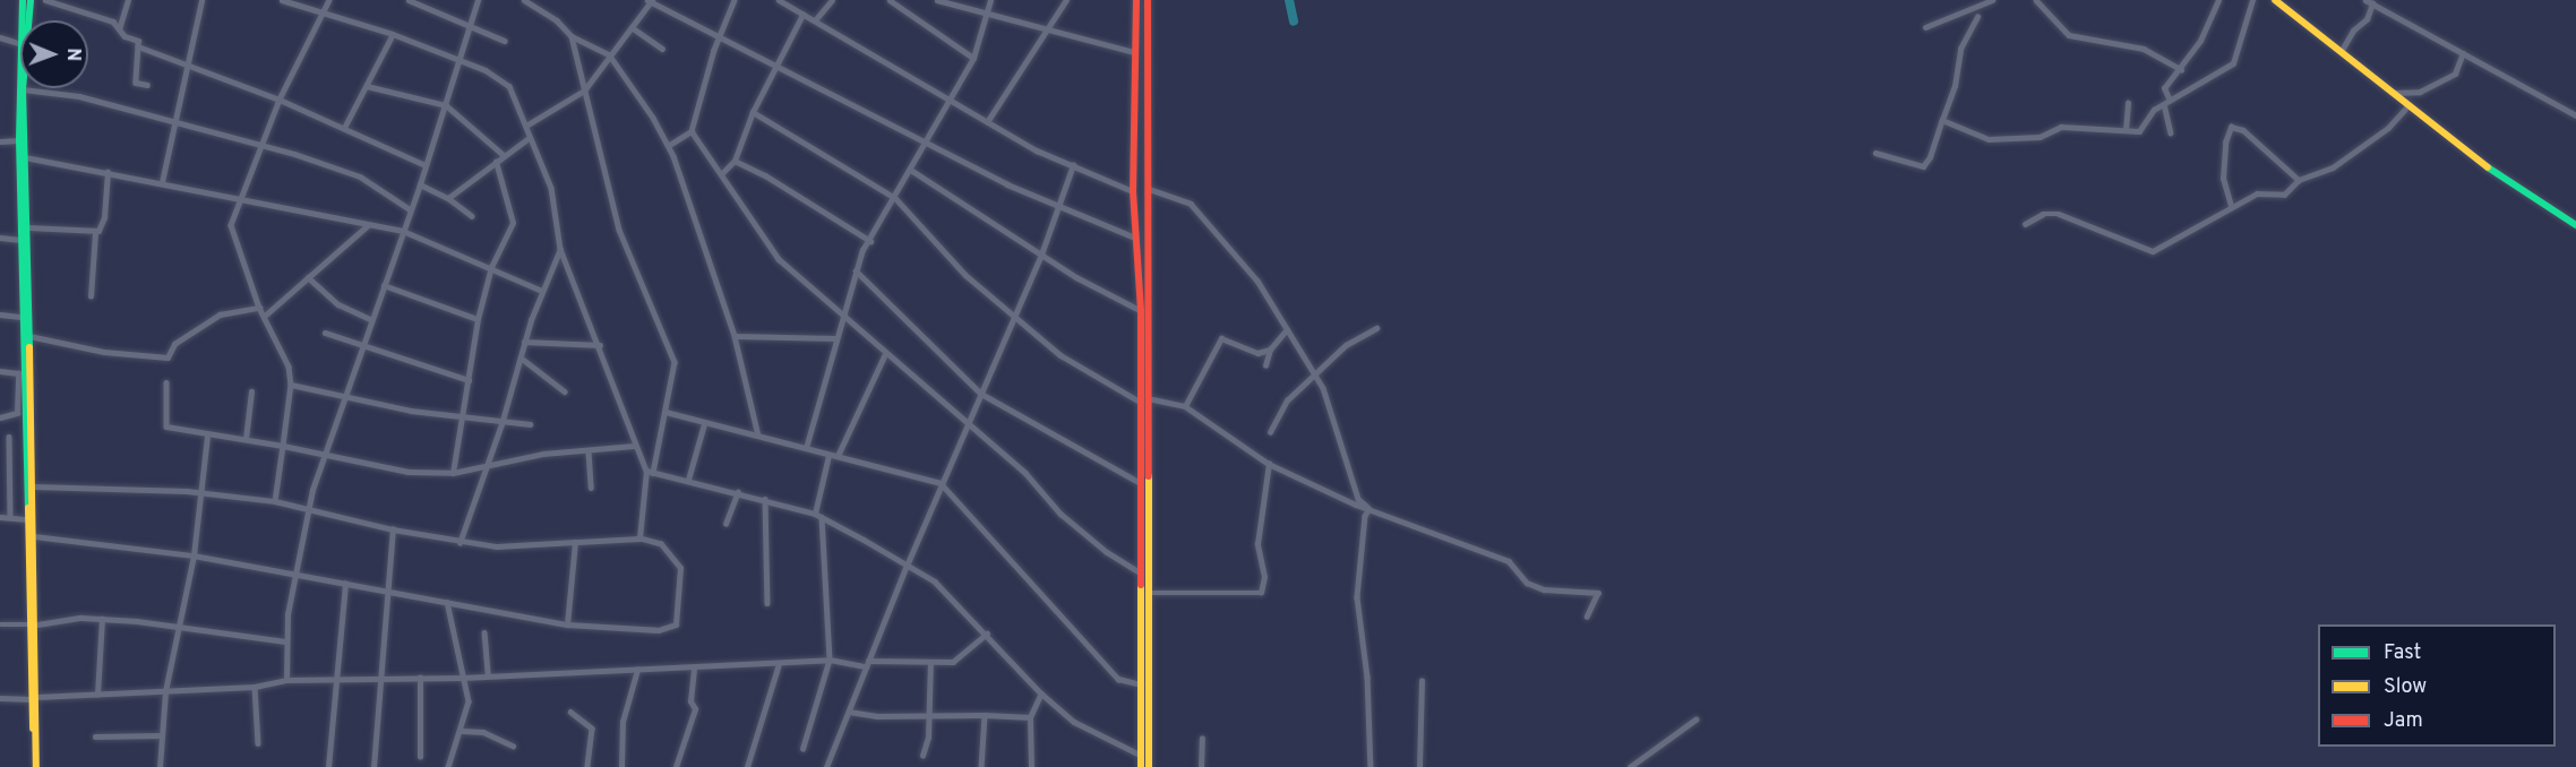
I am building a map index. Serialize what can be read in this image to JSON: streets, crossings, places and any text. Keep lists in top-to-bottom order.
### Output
{
  "legend": ["Fast", "Slow", "Jam"],
  "north": "right"
}
